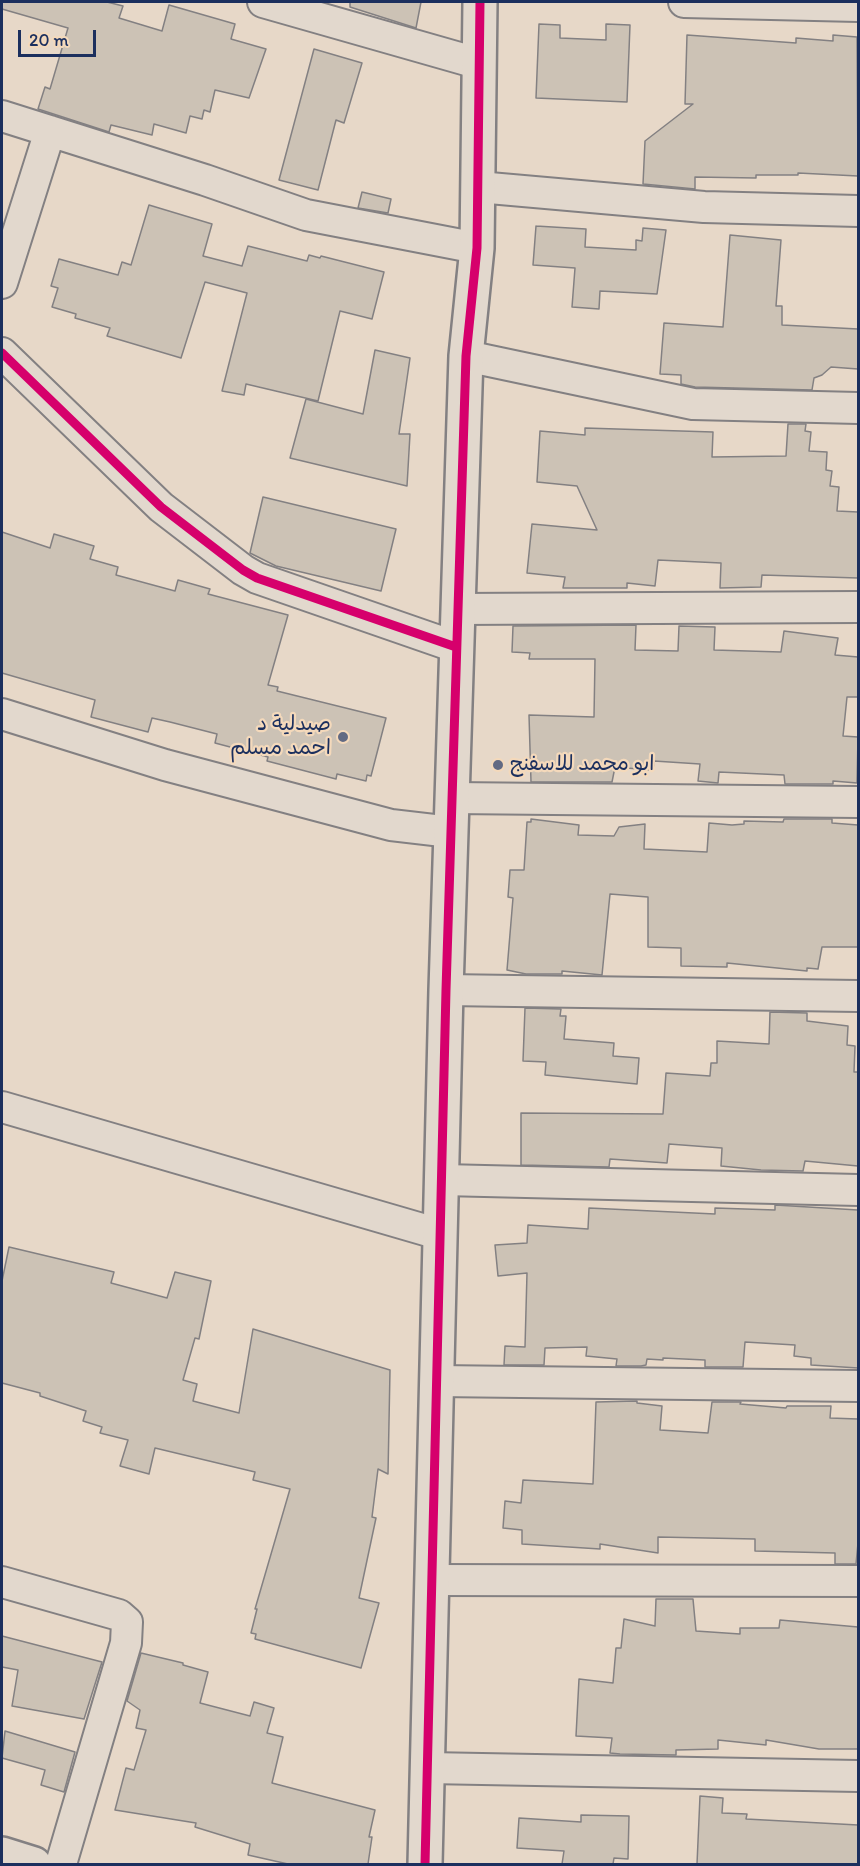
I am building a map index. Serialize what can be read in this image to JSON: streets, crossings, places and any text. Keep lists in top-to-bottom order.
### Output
{
  "places": ["صيدلية د احمد مسلم", "ابو محمد للاسفنج"],
  "scale_bar": "20 m"
}
